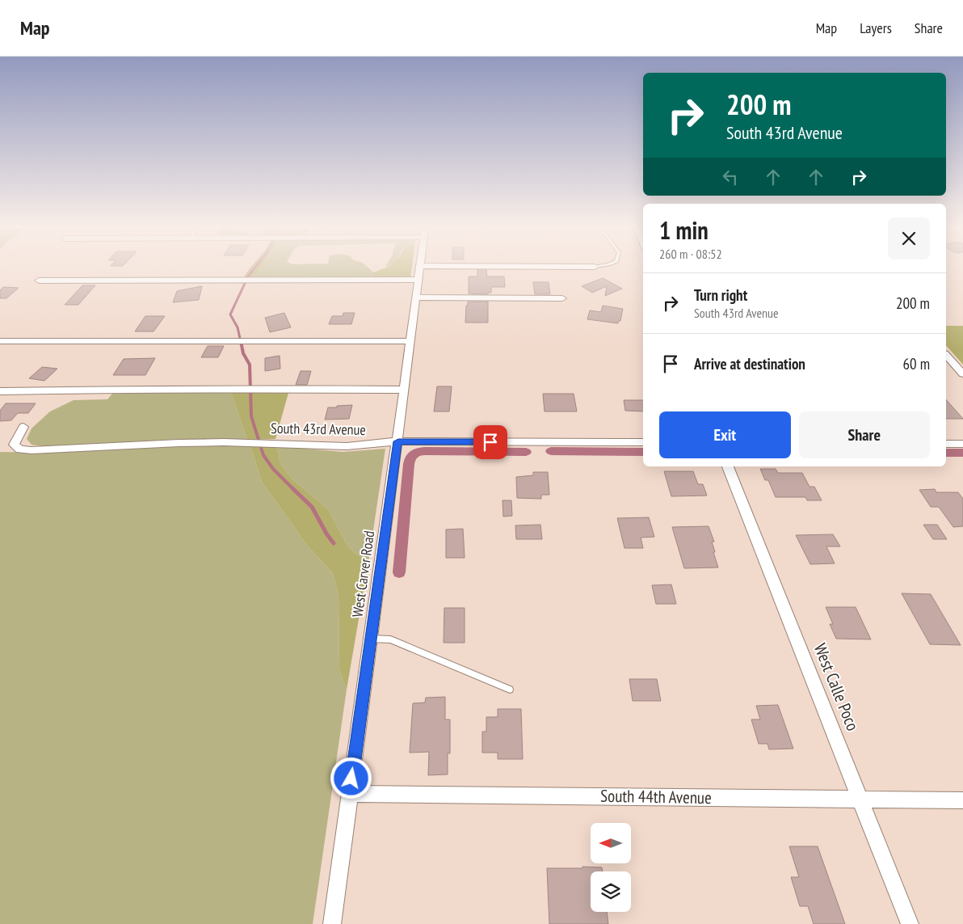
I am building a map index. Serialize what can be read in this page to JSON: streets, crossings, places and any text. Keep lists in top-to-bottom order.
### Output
{
  "streets": {
    "street": [
      "South 43rd Avenue",
      "West Carver Road",
      "West Calle Poco",
      "South 44th Avenue"
    ]
  },
  "crossings": [
    ["South 43rd Avenue", "West Carver Road"],
    ["West Carver Road", "South 44th Avenue"],
    ["West Calle Poco", "South 44th Avenue"]
  ],
  "north": "left",
  "page": {
    "header": "Map",
    "nav": ["Map", "Layers", "Share"],
    "turn": ["200 m", "South 43rd Avenue"],
    "heading": ["1 min", "260 m · 08:52"],
    "list": [
      {
        "name": "Turn right",
        "note": "South 43rd Avenue",
        "value": "200 m"
      },
      {
        "name": "Arrive at destination",
        "value": "60 m"
      }
    ],
    "buttons": ["Exit", "Share"]
  }
}
